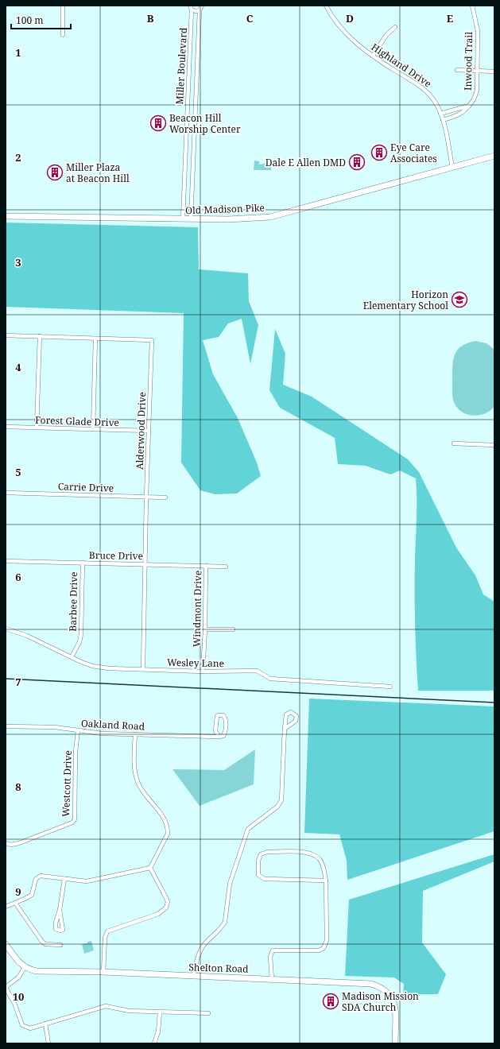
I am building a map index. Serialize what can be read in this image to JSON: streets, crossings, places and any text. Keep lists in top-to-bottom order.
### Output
{
  "streets": {
    "main road": ["Old Madison Pike", "Shelton Road"],
    "street": [
      "Inwood Trail",
      "Highland Drive",
      "Miller Boulevard",
      "Forest Glade Drive",
      "Alderwood Drive",
      "Carrie Drive",
      "Bruce Drive",
      "Barbee Drive",
      "Windmont Drive",
      "Wesley Lane",
      "Oakland Road",
      "Westcott Drive"
    ]
  },
  "crossings": [
    ["Highland Drive", "Old Madison Pike"],
    ["Miller Boulevard", "Old Madison Pike"],
    ["Forest Glade Drive", "Alderwood Drive"],
    ["Alderwood Drive", "Carrie Drive"],
    ["Alderwood Drive", "Bruce Drive"],
    ["Alderwood Drive", "Wesley Lane"],
    ["Bruce Drive", "Barbee Drive"],
    ["Bruce Drive", "Windmont Drive"],
    ["Barbee Drive", "Wesley Lane"],
    ["Windmont Drive", "Wesley Lane"],
    ["Oakland Road", "Westcott Drive"]
  ],
  "places": {
    "building": [
      "Beacon Hill Worship Center",
      "Eye Care Associates",
      "Dale E Allen DMD",
      "Miller Plaza at Beacon Hill",
      "Madison Mission SDA Church"
    ],
    "school or university": ["Horizon Elementary School"]
  },
  "scale_bar": "100 m",
  "grid": {
    "columns": [
      "B",
      "C",
      "D",
      "E"
    ],
    "rows": [
      "1",
      "2",
      "3",
      "4",
      "5",
      "6",
      "7",
      "8",
      "9",
      "10"
    ]
  }
}
